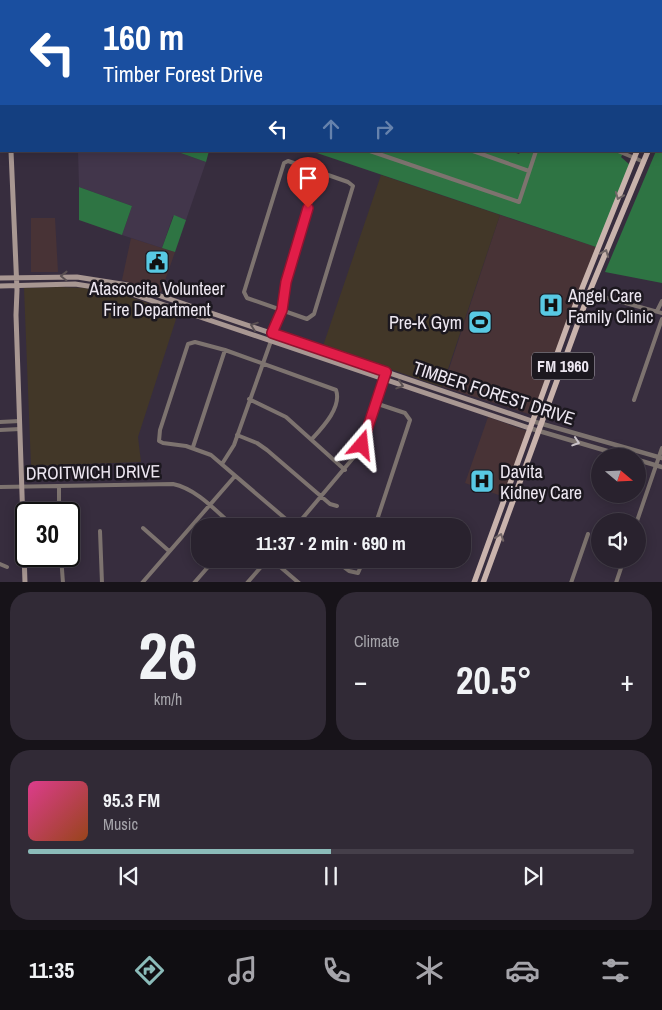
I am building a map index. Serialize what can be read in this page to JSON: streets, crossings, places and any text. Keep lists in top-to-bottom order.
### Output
{
  "streets": {
    "main road": ["FM 1960", "TIMBER FOREST DRIVE"],
    "street": ["DROITWICH DRIVE"]
  },
  "crossings": [
    ["FM 1960", "TIMBER FOREST DRIVE"]
  ],
  "places": {
    "public building": ["Atascocita Volunteer Fire Department"],
    "hospital": ["Angel Care Family Clinic", "Davita Kidney Care"],
    "sports": ["Pre-K Gym"]
  },
  "north": "right",
  "page": {
    "turn": ["160 m", "Timber Forest Drive"],
    "limit": "30",
    "trip": "11:37 · 2 min · 690 m",
    "tile": [
      ["26", "km/h"],
      "Climate"
    ],
    "heat": ["−", "20.5°", "+"],
    "song": ["95.3 FM", "Music"],
    "tabs": "11:35"
  }
}
